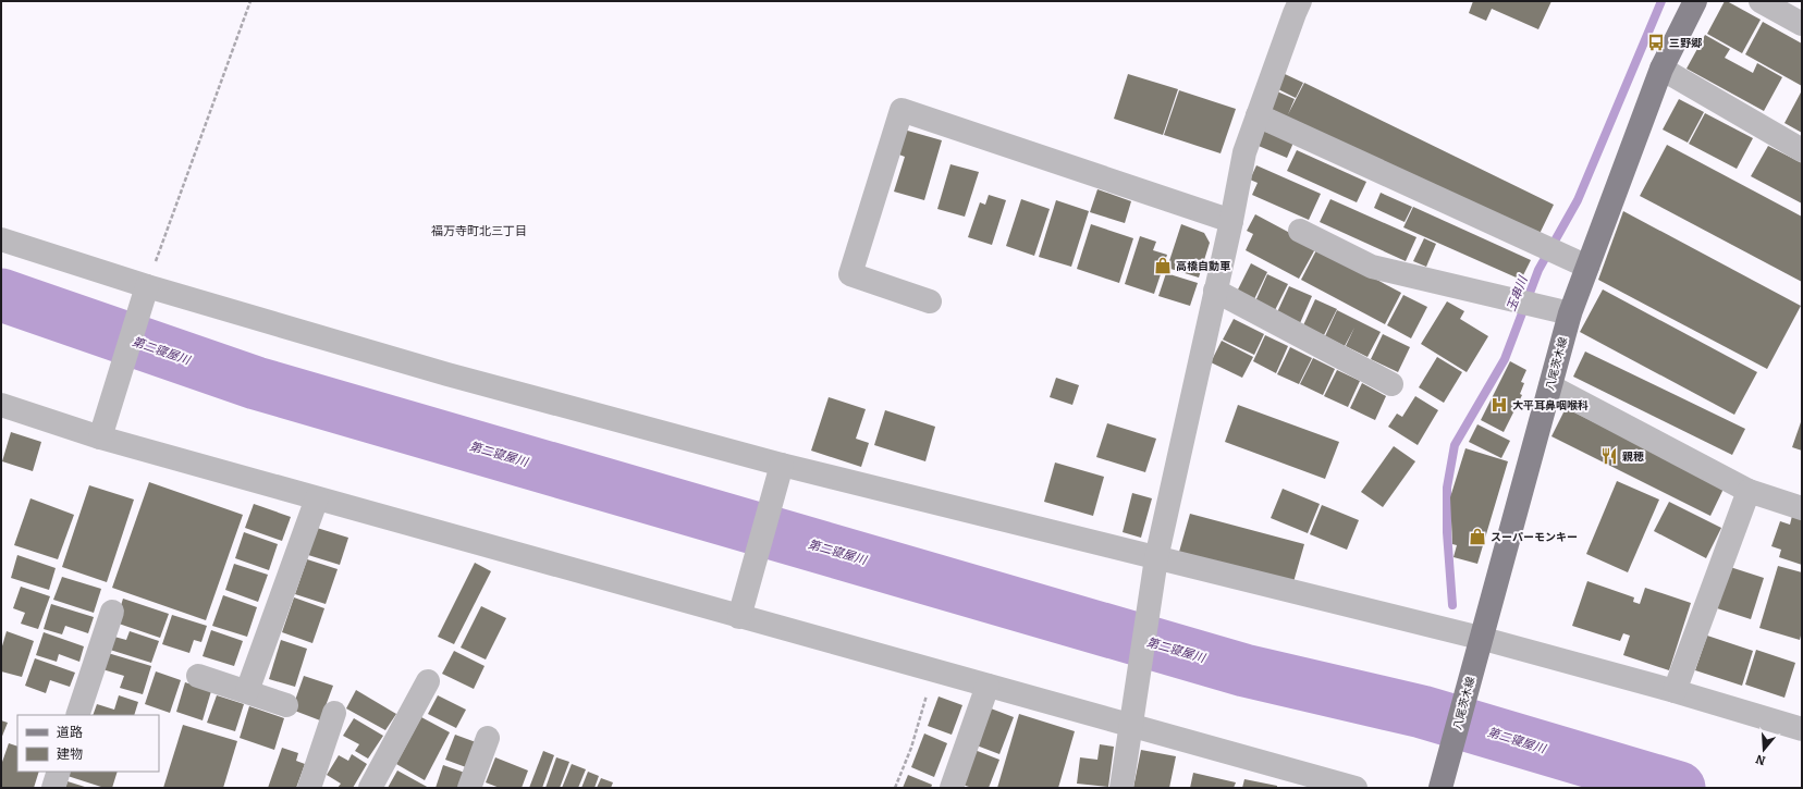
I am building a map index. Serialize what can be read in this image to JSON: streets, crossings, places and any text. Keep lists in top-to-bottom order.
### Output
{
  "streets": {
    "main road": ["八尾茨木線"]
  },
  "districts": ["福万寺町北三丁目"],
  "water": ["玉串川", "第二寝屋川"],
  "places": {
    "bus stop": ["三野郷"],
    "shop": ["高橋自動車", "スーパーモンキー"],
    "hospital": ["大平耳鼻咽喉科"],
    "restaurant": ["親穂"]
  },
  "legend": ["道路", "建物"],
  "north": "bottom"
}
